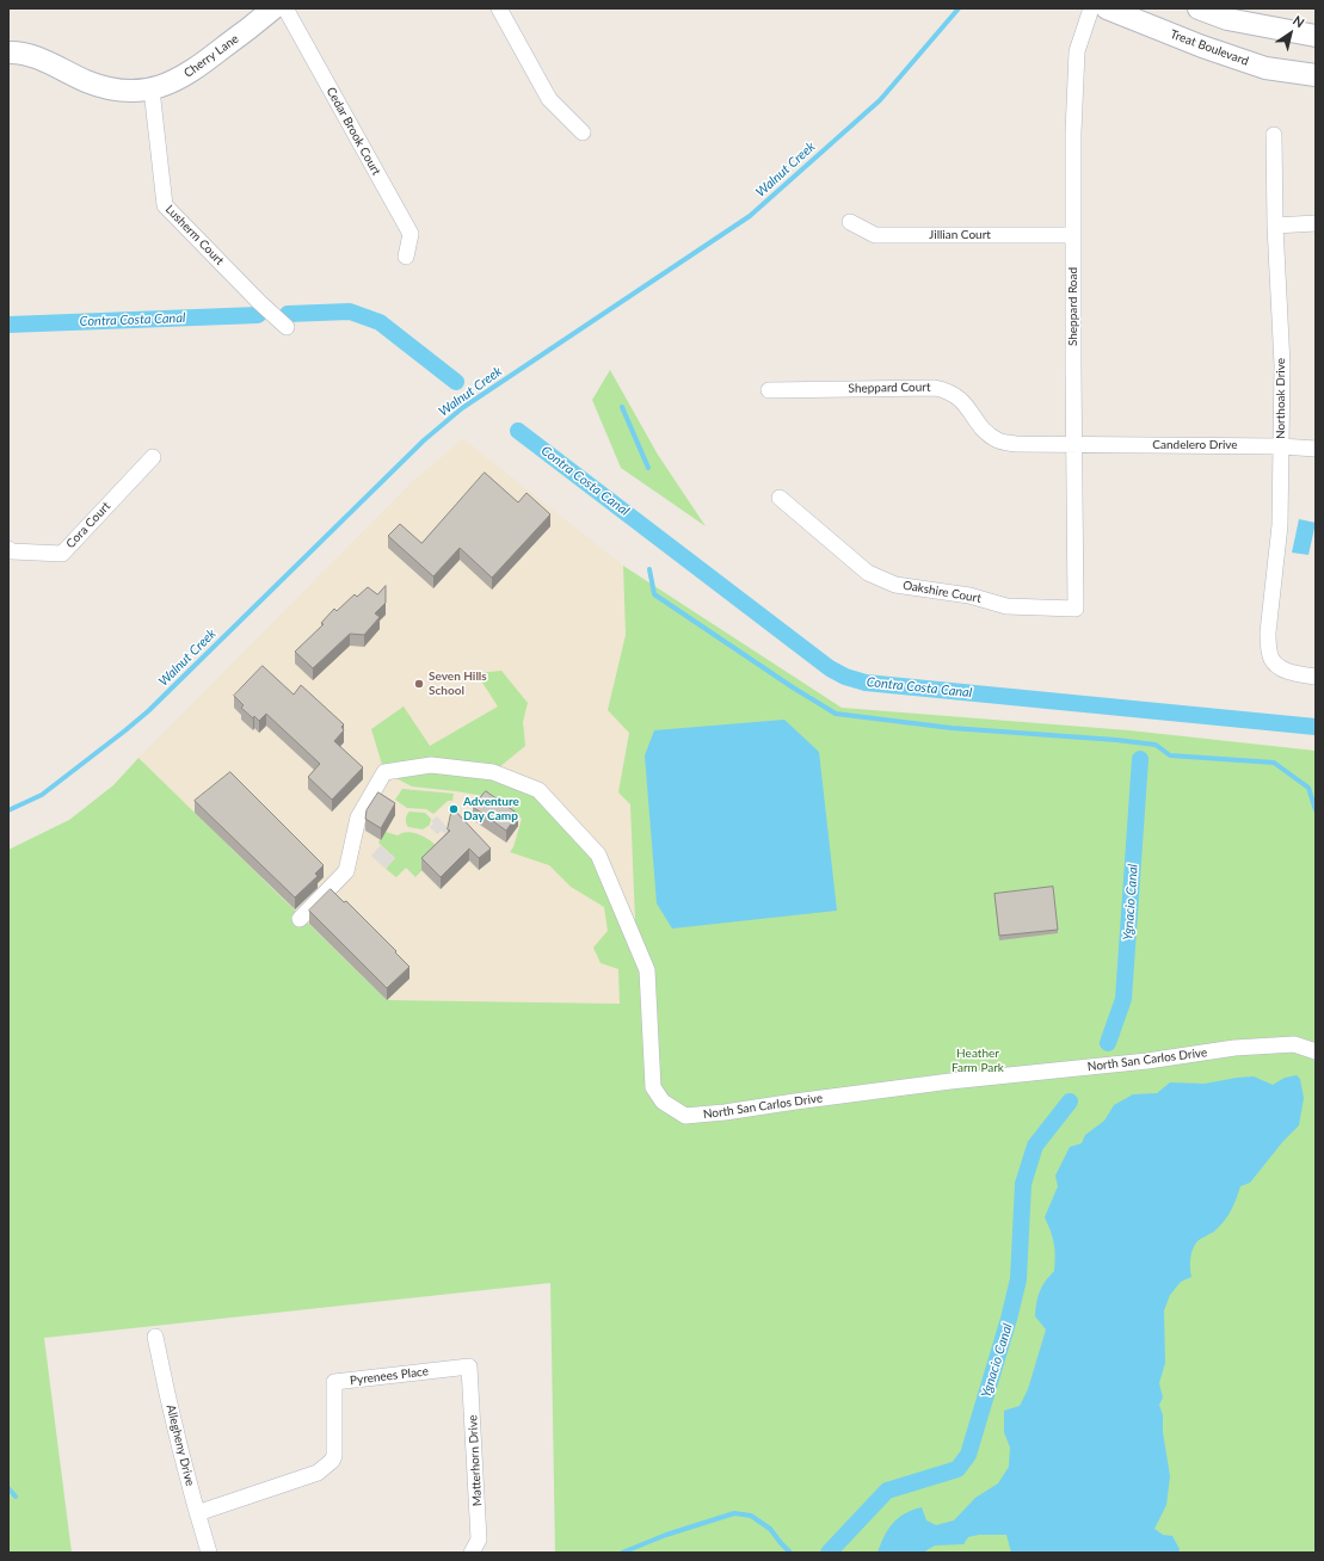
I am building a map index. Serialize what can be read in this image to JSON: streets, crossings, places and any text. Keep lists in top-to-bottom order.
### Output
{
  "streets": {
    "main road": ["Treat Boulevard", "Cherry Lane"],
    "street": [
      "Cedar Brook Court",
      "Lusherm Court",
      "Jillian Court",
      "Sheppard Road",
      "Sheppard Court",
      "Northoak Drive",
      "Candelero Drive",
      "Cora Court",
      "Oakshire Court",
      "North San Carlos Drive",
      "Pyrenees Place",
      "Allegheny Drive",
      "Matterhorn Drive"
    ]
  },
  "crossings": [
    ["Cherry Lane", "Lusherm Court"],
    ["Jillian Court", "Sheppard Road"],
    ["Sheppard Road", "Sheppard Court"],
    ["Sheppard Road", "Candelero Drive"],
    ["Sheppard Road", "Oakshire Court"],
    ["Sheppard Court", "Candelero Drive"],
    ["Northoak Drive", "Candelero Drive"],
    ["Pyrenees Place", "Allegheny Drive"],
    ["Pyrenees Place", "Matterhorn Drive"]
  ],
  "water": ["Walnut Creek", "Contra Costa Canal", "Ygnacio Canal"],
  "parks": ["Heather Farm Park"],
  "places": ["Seven Hills School", "Adventure Day Camp"],
  "north": "top right"
}
